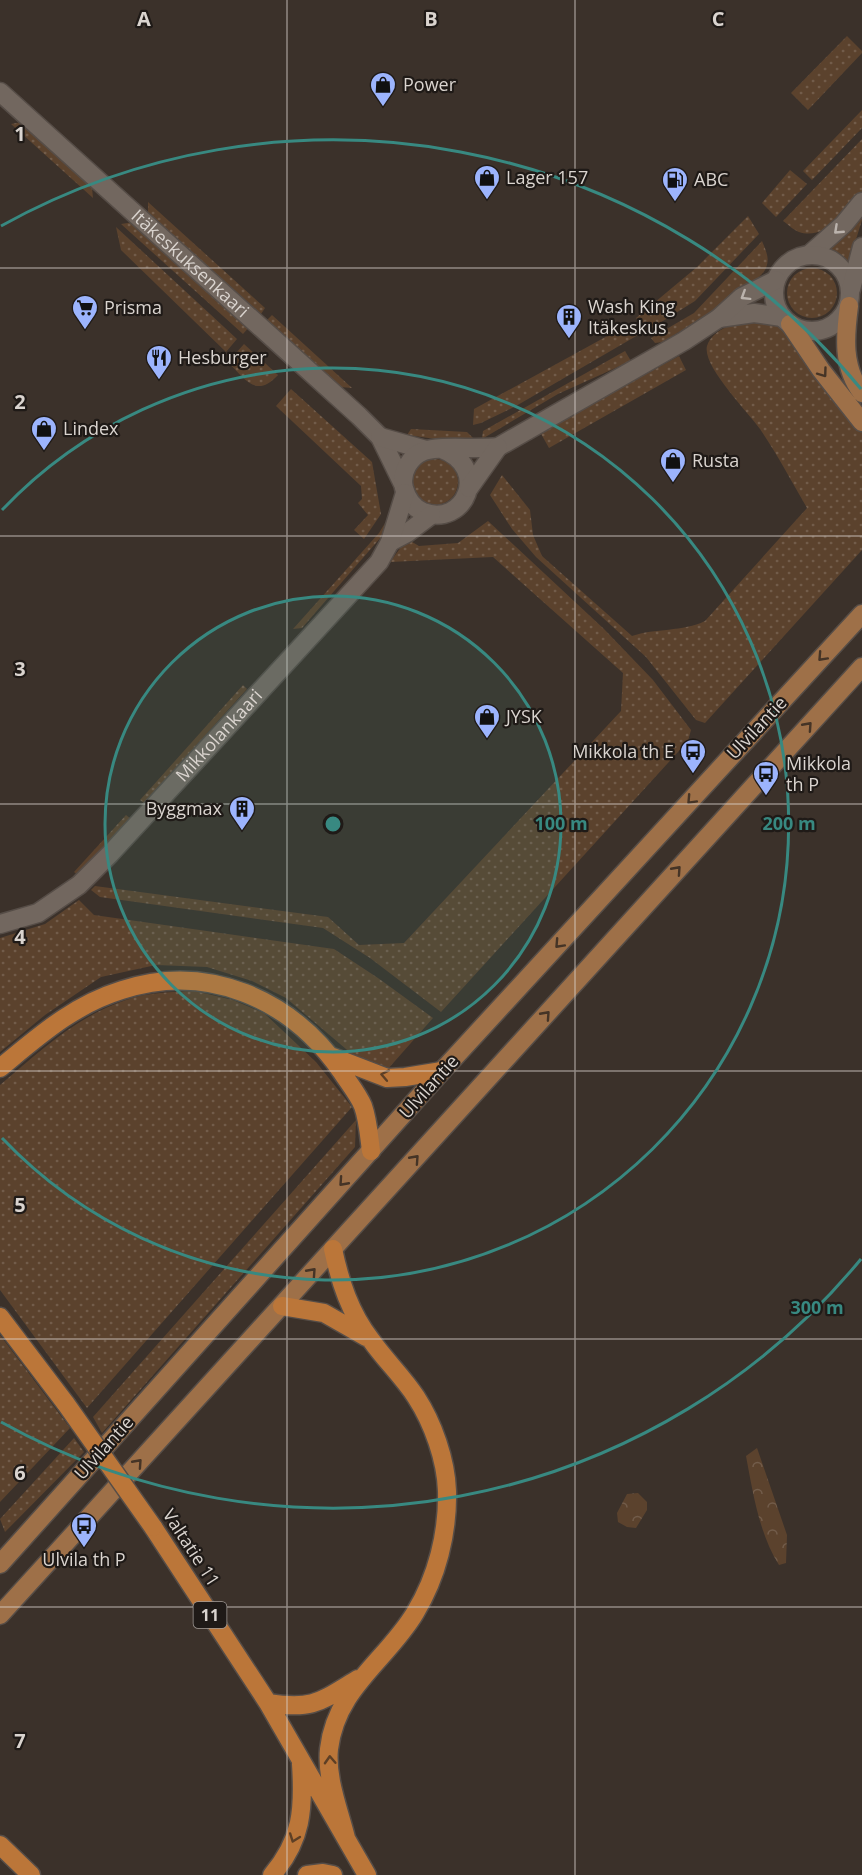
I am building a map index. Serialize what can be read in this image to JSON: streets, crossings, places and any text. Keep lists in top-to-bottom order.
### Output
{
  "streets": {
    "highway": ["Valtatie 11", "11"],
    "main road": ["Ulvilantie"],
    "street": ["Itäkeskuksenkaari", "Mikkolankaari"]
  },
  "crossings": [
    ["Itäkeskuksenkaari", "Mikkolankaari"]
  ],
  "places": {
    "shop": [
      "Power",
      "Lager 157",
      "Lindex",
      "Rusta",
      "JYSK"
    ],
    "fuel station": ["ABC"],
    "supermarket": ["Prisma"],
    "building": ["Wash King Itäkeskus", "Byggmax"],
    "restaurant": ["Hesburger"],
    "bus stop": ["Mikkola th E", "Mikkola th P", "Ulvila th P"]
  },
  "grid": {
    "columns": ["A", "B", "C"],
    "rows": [
      "1",
      "2",
      "3",
      "4",
      "5",
      "6",
      "7"
    ]
  },
  "rings": ["100 m", "200 m", "300 m"]
}
